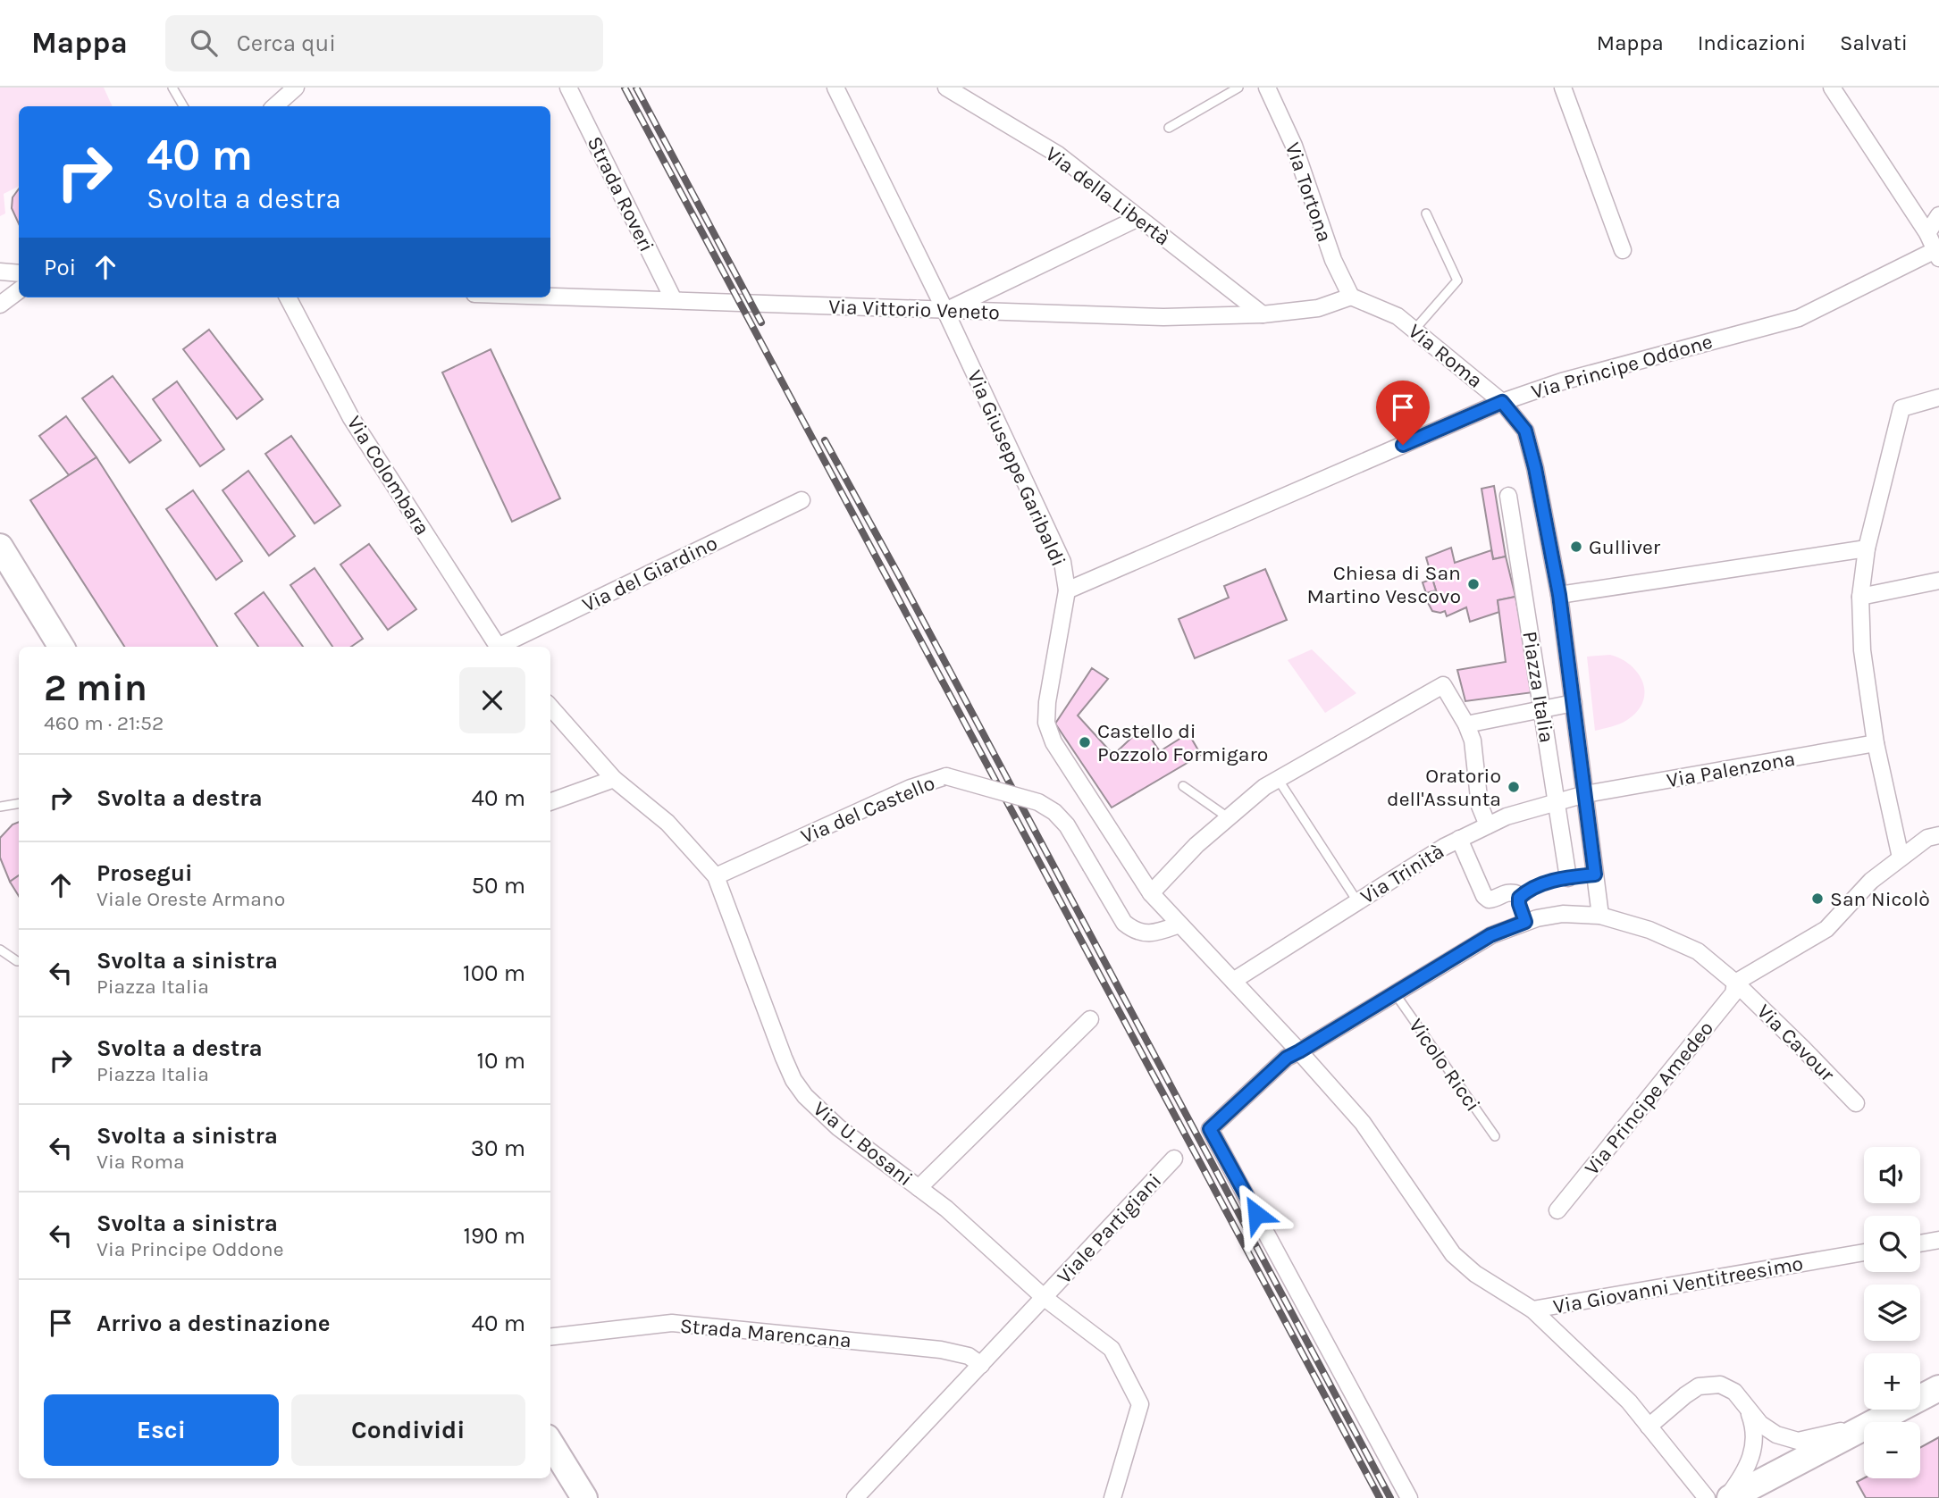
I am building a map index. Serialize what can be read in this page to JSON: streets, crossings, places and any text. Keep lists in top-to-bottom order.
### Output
{
  "streets": {
    "street": [
      "Via Tortona",
      "Strada Roveri",
      "Via della Libertà",
      "Via Vittorio Veneto",
      "Via Roma",
      "Via Principe Oddone",
      "Via Giuseppe Garibaldi",
      "Via Colombara",
      "Via del Giardino",
      "Piazza Italia",
      "Via Palenzona",
      "Via del Castello",
      "Via Trinità",
      "Via Cavour",
      "Via Principe Amedeo",
      "Via U. Bosani",
      "Viale Partigiani",
      "Via Giovanni Ventitreesimo",
      "Strada Marencana"
    ],
    "lane": ["Vicolo Ricci"]
  },
  "crossings": [
    ["Via Tortona", "Via Vittorio Veneto"],
    ["Via Tortona", "Via Roma"],
    ["Strada Roveri", "Via Vittorio Veneto"],
    ["Via della Libertà", "Via Vittorio Veneto"],
    ["Via Vittorio Veneto", "Via Roma"],
    ["Via Vittorio Veneto", "Via Giuseppe Garibaldi"],
    ["Via Roma", "Via Principe Oddone"],
    ["Via Roma", "Via Palenzona"],
    ["Via Roma", "Via Trinità"],
    ["Via Roma", "Via Cavour"],
    ["Via Principe Oddone", "Via Giuseppe Garibaldi"],
    ["Via Giuseppe Garibaldi", "Via del Castello"],
    ["Via Giuseppe Garibaldi", "Via Trinità"],
    ["Via Giuseppe Garibaldi", "Via Cavour"],
    ["Via Giuseppe Garibaldi", "Via Giovanni Ventitreesimo"],
    ["Piazza Italia", "Via Trinità"],
    ["Via Palenzona", "Via Trinità"],
    ["Via del Castello", "Via U. Bosani"],
    ["Via Cavour", "Vicolo Ricci"],
    ["Via Cavour", "Via Principe Amedeo"],
    ["Via Cavour", "Via Giovanni Ventitreesimo"],
    ["Via U. Bosani", "Viale Partigiani"],
    ["Viale Partigiani", "Strada Marencana"]
  ],
  "places": [
    "Gulliver",
    "Chiesa di San Martino Vescovo",
    "Castello di Pozzolo Formigaro",
    "Oratorio dell'Assunta",
    "San Nicolò"
  ],
  "page": {
    "header": "Mappa",
    "search": "Cerca qui",
    "nav": ["Mappa", "Indicazioni", "Salvati"],
    "turn": ["40 m", "Svolta a destra"],
    "then": "Poi",
    "heading": ["2 min", "460 m · 21:52"],
    "list": [
      {
        "name": "Svolta a destra",
        "value": "40 m"
      },
      {
        "name": "Prosegui",
        "note": "Viale Oreste Armano",
        "value": "50 m"
      },
      {
        "name": "Svolta a sinistra",
        "note": "Piazza Italia",
        "value": "100 m"
      },
      {
        "name": "Svolta a destra",
        "note": "Piazza Italia",
        "value": "10 m"
      },
      {
        "name": "Svolta a sinistra",
        "note": "Via Roma",
        "value": "30 m"
      },
      {
        "name": "Svolta a sinistra",
        "note": "Via Principe Oddone",
        "value": "190 m"
      },
      {
        "name": "Arrivo a destinazione",
        "value": "40 m"
      }
    ],
    "map_buttons": ["+", "−"],
    "buttons": ["Esci", "Condividi"]
  }
}
